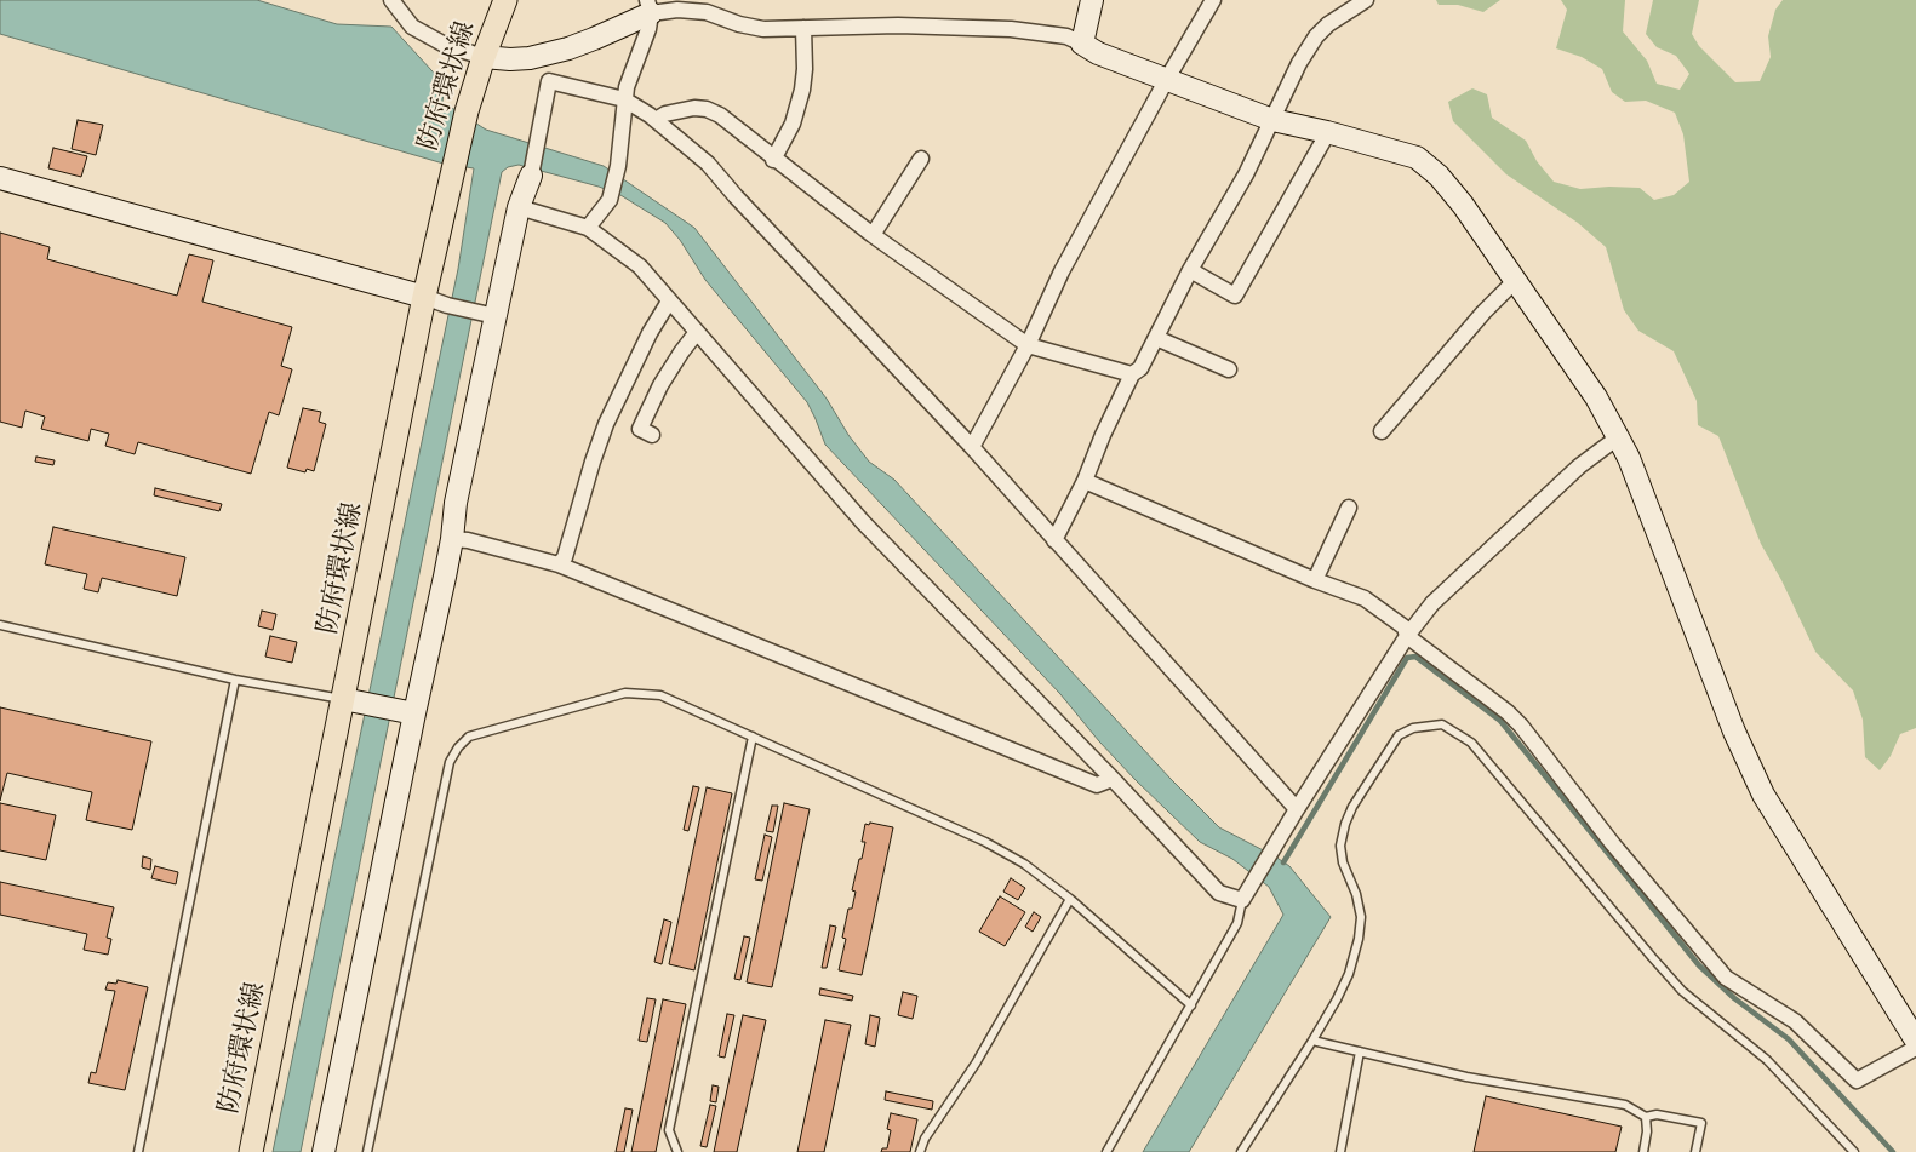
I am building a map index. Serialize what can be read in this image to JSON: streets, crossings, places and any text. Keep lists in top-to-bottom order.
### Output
{
  "streets": {
    "main road": ["防府環状線"]
  }
}
